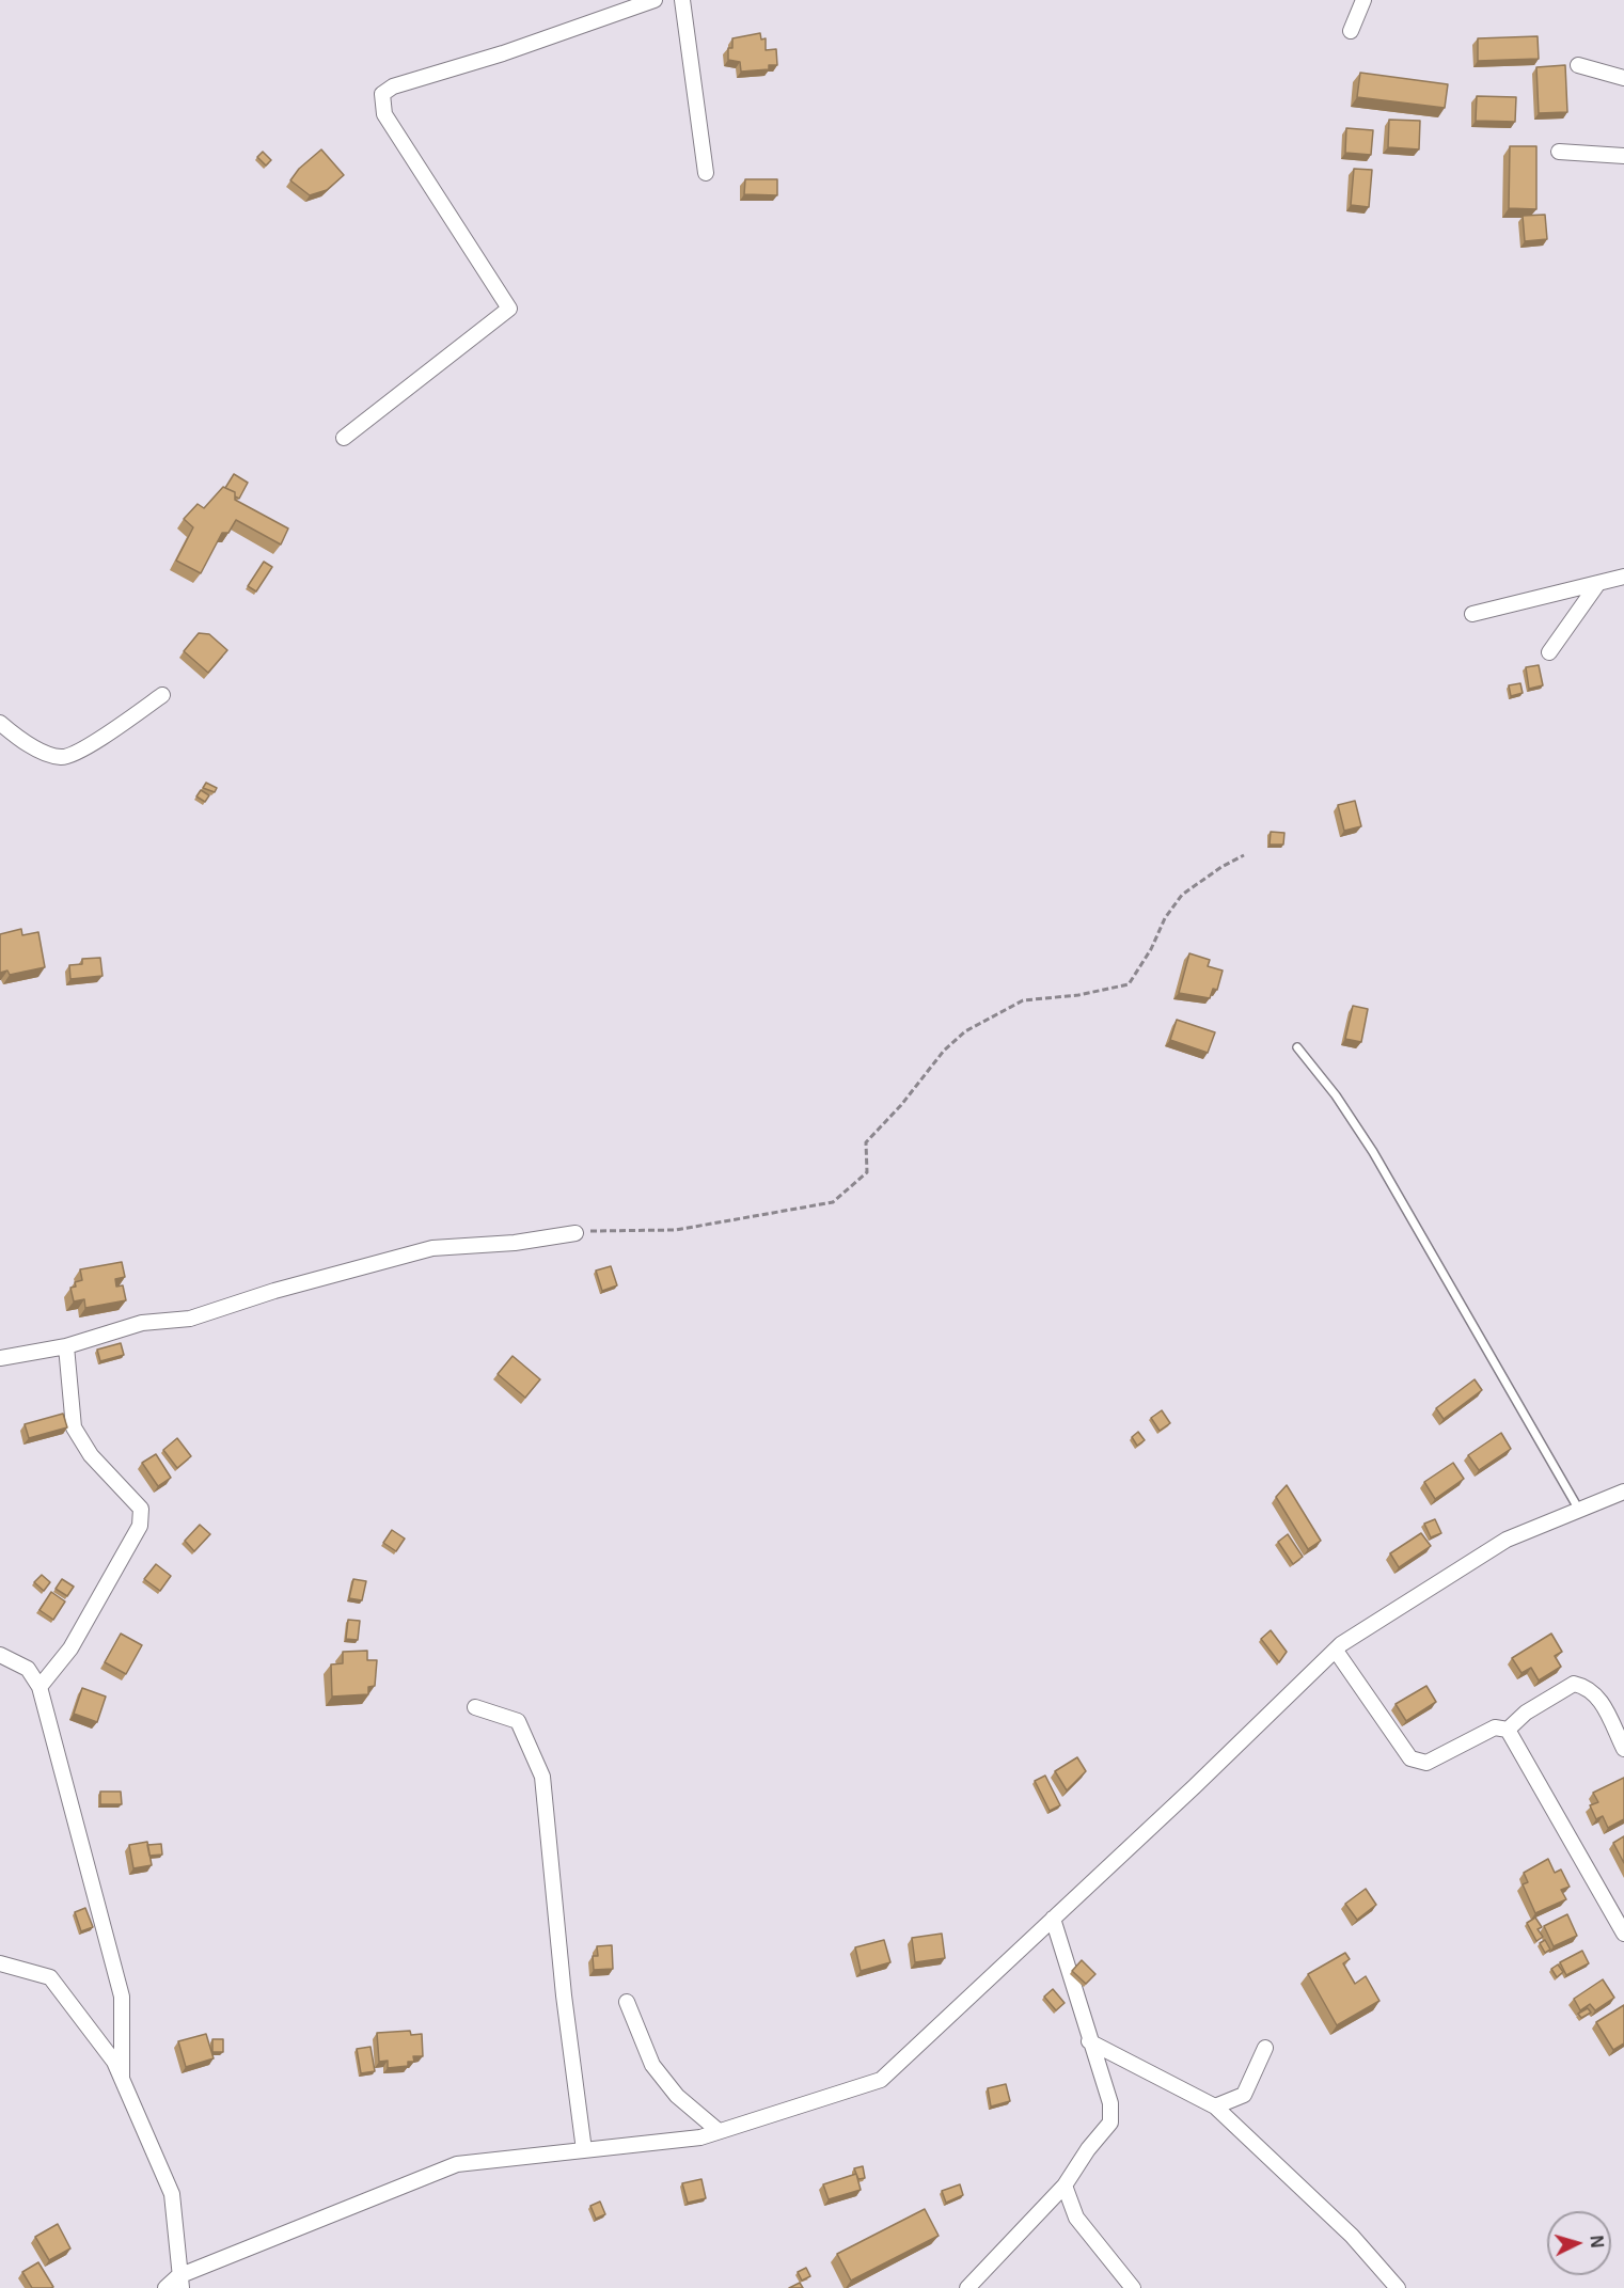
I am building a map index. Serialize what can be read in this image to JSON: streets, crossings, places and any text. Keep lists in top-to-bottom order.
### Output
{
  "north": "right"
}
